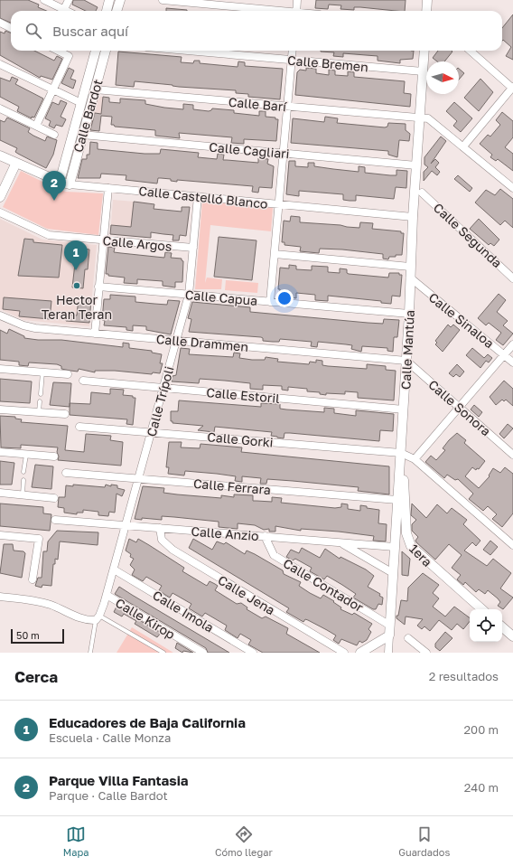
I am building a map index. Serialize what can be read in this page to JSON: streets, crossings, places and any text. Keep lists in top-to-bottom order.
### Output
{
  "streets": {
    "street": [
      "Calle Bremen",
      "Calle Barí",
      "Calle Bardot",
      "Calle Cagliari",
      "Calle Castelló Blanco",
      "Calle Segunda",
      "Calle Argos",
      "Calle Capua",
      "Calle Sinaloa",
      "Calle Drammen",
      "Calle Mantúa",
      "Calle Estoril",
      "Calle Trípoli",
      "Calle Sonora",
      "Calle Gorki",
      "Calle Ferrara",
      "Calle Anzio",
      "1era",
      "Calle Contador",
      "Calle Jena",
      "Calle Imola",
      "Calle Kirop"
    ]
  },
  "crossings": [
    ["Calle Bremen", "Calle Mantúa"],
    ["Calle Barí", "Calle Bardot"],
    ["Calle Barí", "Calle Mantúa"],
    ["Calle Bardot", "Calle Cagliari"],
    ["Calle Bardot", "Calle Castelló Blanco"],
    ["Calle Cagliari", "Calle Mantúa"],
    ["Calle Castelló Blanco", "Calle Mantúa"],
    ["Calle Castelló Blanco", "Calle Trípoli"],
    ["Calle Argos", "Calle Trípoli"],
    ["Calle Capua", "Calle Mantúa"],
    ["Calle Capua", "Calle Trípoli"],
    ["Calle Sinaloa", "Calle Mantúa"],
    ["Calle Drammen", "Calle Mantúa"],
    ["Calle Drammen", "Calle Trípoli"],
    ["Calle Drammen", "Calle Sonora"],
    ["Calle Mantúa", "Calle Estoril"],
    ["Calle Mantúa", "Calle Sonora"],
    ["Calle Mantúa", "Calle Gorki"],
    ["Calle Mantúa", "Calle Ferrara"],
    ["Calle Mantúa", "Calle Anzio"],
    ["Calle Mantúa", "1era"],
    ["Calle Mantúa", "Calle Contador"],
    ["Calle Estoril", "Calle Trípoli"],
    ["Calle Trípoli", "Calle Gorki"],
    ["Calle Trípoli", "Calle Ferrara"],
    ["Calle Trípoli", "Calle Anzio"],
    ["Calle Trípoli", "Calle Imola"],
    ["Calle Trípoli", "Calle Kirop"],
    ["Calle Gorki", "1era"],
    ["Calle Anzio", "Calle Contador"],
    ["Calle Anzio", "Calle Jena"]
  ],
  "places": ["Hector Teran Teran"],
  "scale_bar": "50 m",
  "north": "right",
  "page": {
    "search": "Buscar aquí",
    "pins": ["2", "1"],
    "scale": "50 m",
    "heading": ["Cerca", "2 resultados"],
    "list": [
      {
        "mark": "1",
        "name": "Educadores de Baja California",
        "note": "Escuela · Calle Monza",
        "value": "200 m"
      },
      {
        "mark": "2",
        "name": "Parque Villa Fantasia",
        "note": "Parque · Calle Bardot",
        "value": "240 m"
      }
    ],
    "nav": ["Mapa", "Cómo llegar", "Guardados"]
  }
}
